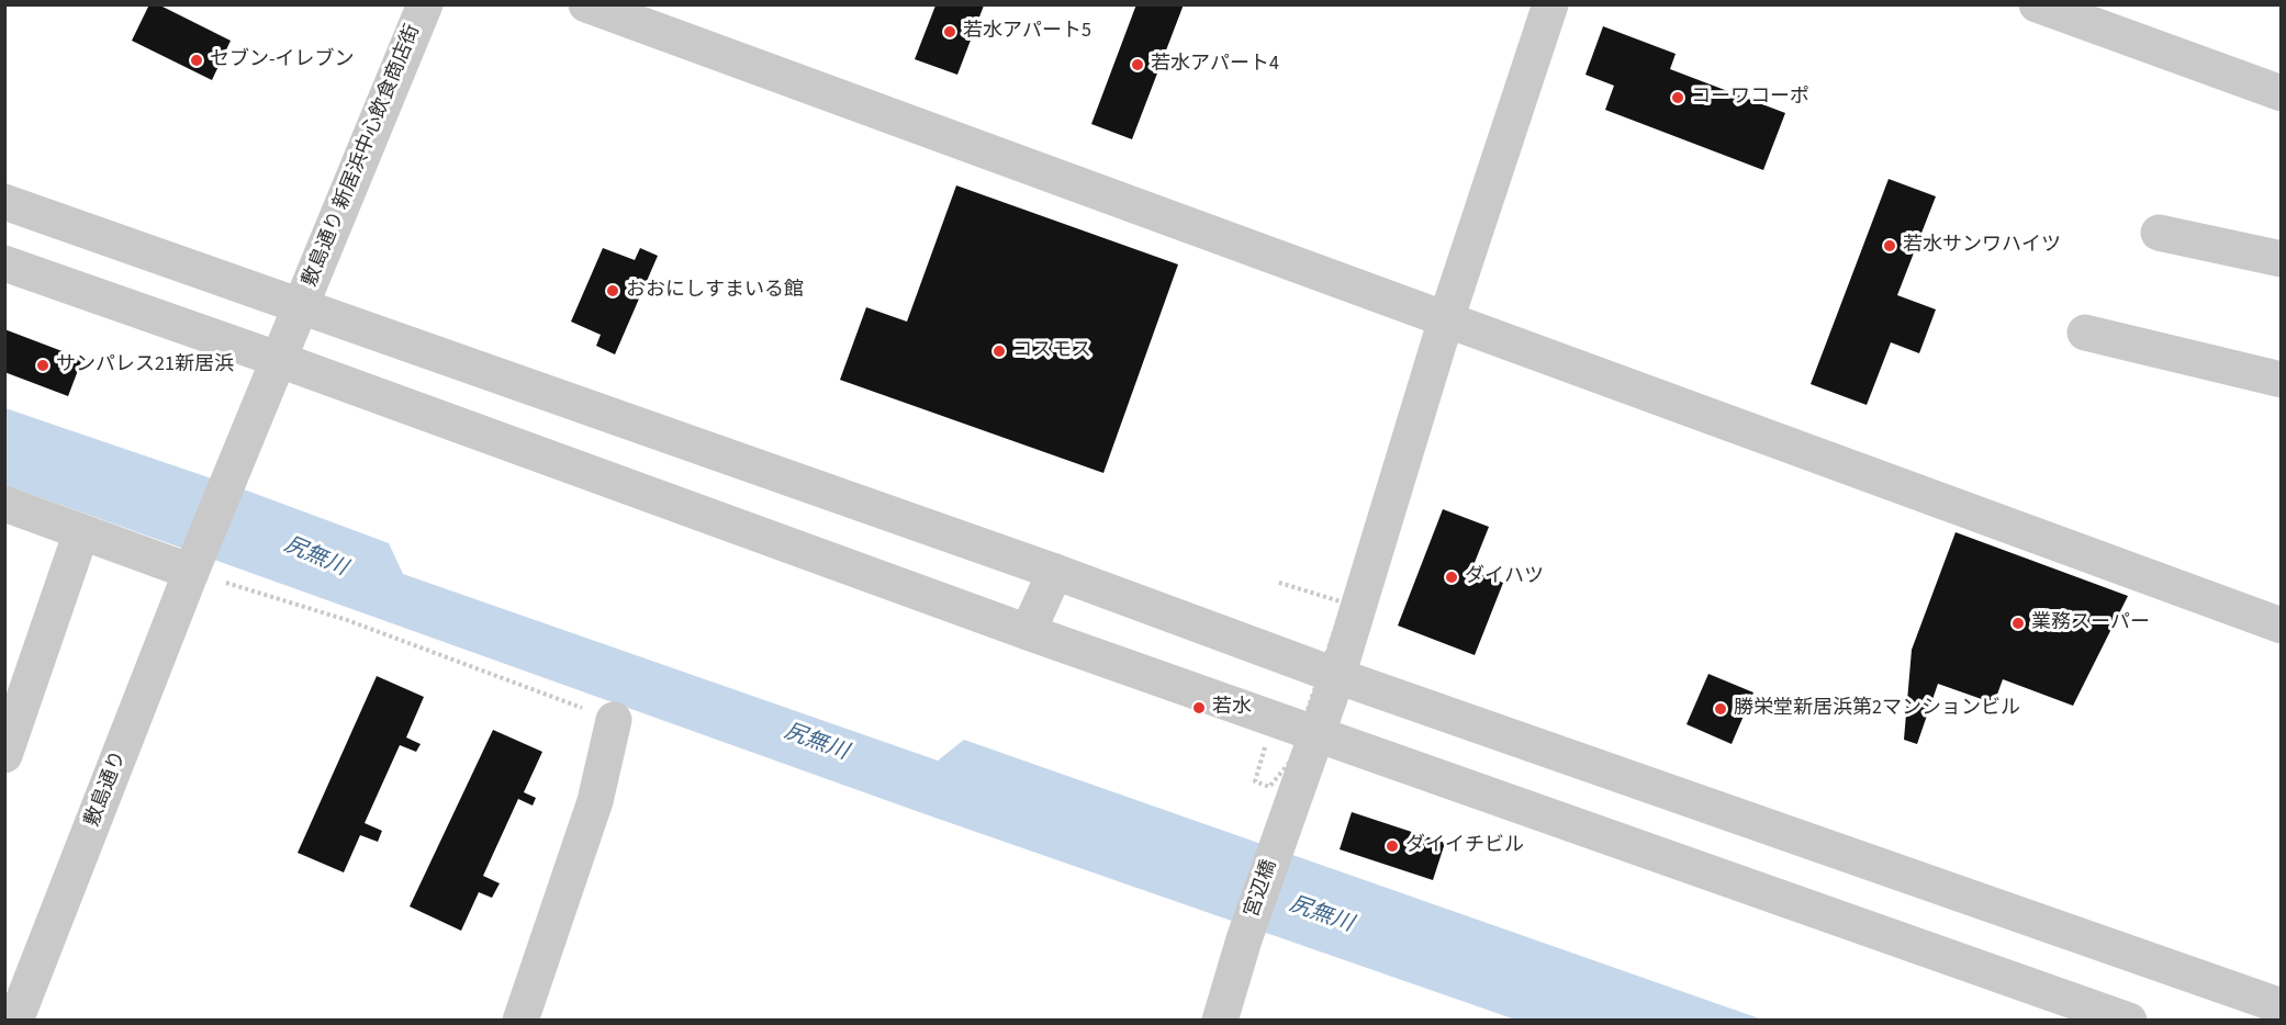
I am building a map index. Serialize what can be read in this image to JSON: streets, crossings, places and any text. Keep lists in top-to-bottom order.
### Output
{
  "streets": {
    "street": ["敷島通り 新居浜中心飲食商店街", "敷島通り", "宮辺橋"]
  },
  "water": ["尻無川"],
  "places": [
    "若水アパート5",
    "セブン-イレブン",
    "若水アパート4",
    "コーワコーポ",
    "若水サンワハイツ",
    "おおにしすまいる館",
    "コスモス",
    "サンパレス21新居浜",
    "ダイハツ",
    "業務スーパー",
    "若水",
    "勝栄堂新居浜第2マンションビル",
    "ダイイチビル"
  ]
}
